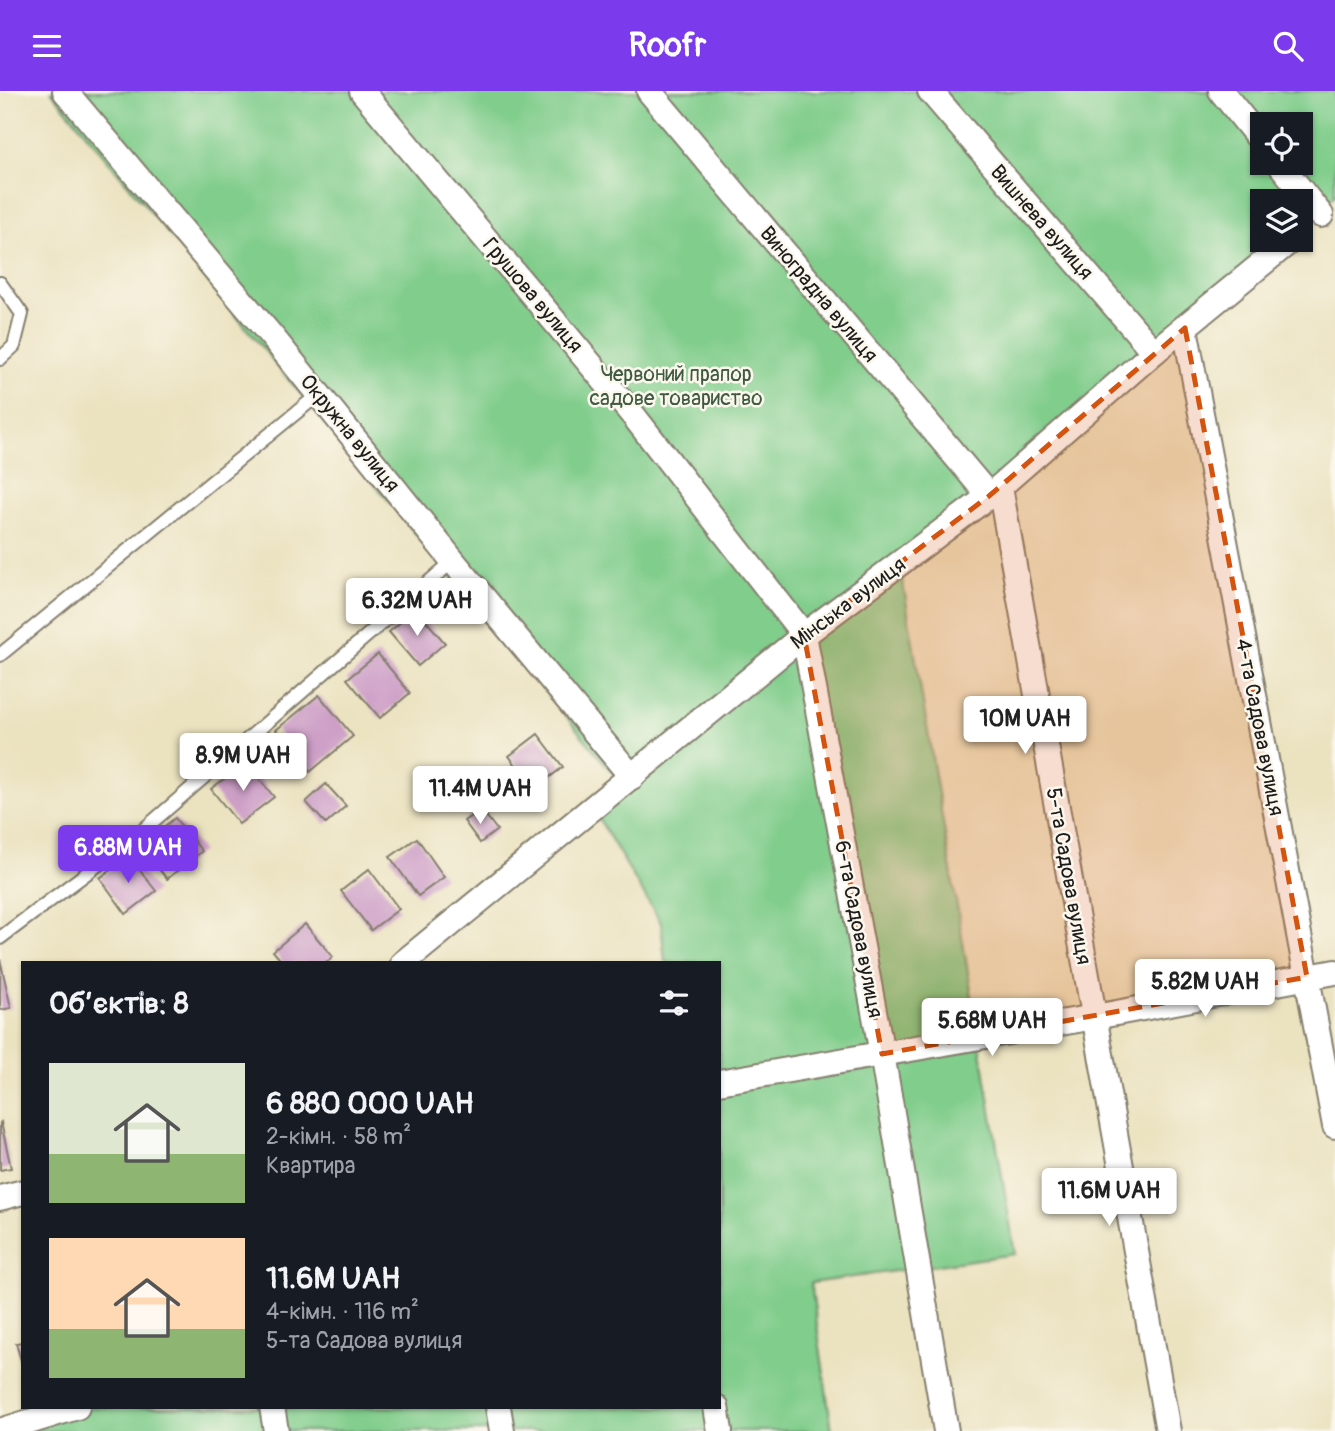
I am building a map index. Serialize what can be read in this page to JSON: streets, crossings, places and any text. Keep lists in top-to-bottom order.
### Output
{
  "streets": {
    "street": [
      "Вишнева вулиця",
      "Виноградна вулиця",
      "Грушова вулиця",
      "Окружна вулиця",
      "Мінська вулиця",
      "4-та Садова вулиця",
      "5-та Садова вулиця",
      "6-та Садова вулиця"
    ]
  },
  "crossings": [
    ["Вишнева вулиця", "Мінська вулиця"],
    ["Виноградна вулиця", "Мінська вулиця"],
    ["Виноградна вулиця", "5-та Садова вулиця"],
    ["Грушова вулиця", "Мінська вулиця"],
    ["Грушова вулиця", "6-та Садова вулиця"],
    ["Окружна вулиця", "Мінська вулиця"],
    ["Мінська вулиця", "4-та Садова вулиця"],
    ["Мінська вулиця", "5-та Садова вулиця"],
    ["Мінська вулиця", "6-та Садова вулиця"]
  ],
  "parks": ["Червоний прапор садове товариство"],
  "page": {
    "header": "Roofr",
    "price": [
      "6.32M UAH",
      "10M UAH",
      "8.9M UAH",
      "11.4M UAH",
      "6.88M UAH",
      "5.82M UAH",
      "5.68M UAH",
      "11.6M UAH"
    ],
    "heading": "Об’єктів: 8",
    "list": [
      {
        "name": "6 880 000 UAH",
        "note": "2-кімн. · 58 m² · Квартира"
      },
      {
        "name": "11.6M UAH",
        "note": "4-кімн. · 116 m² · 5-та Садова вулиця"
      }
    ]
  }
}
